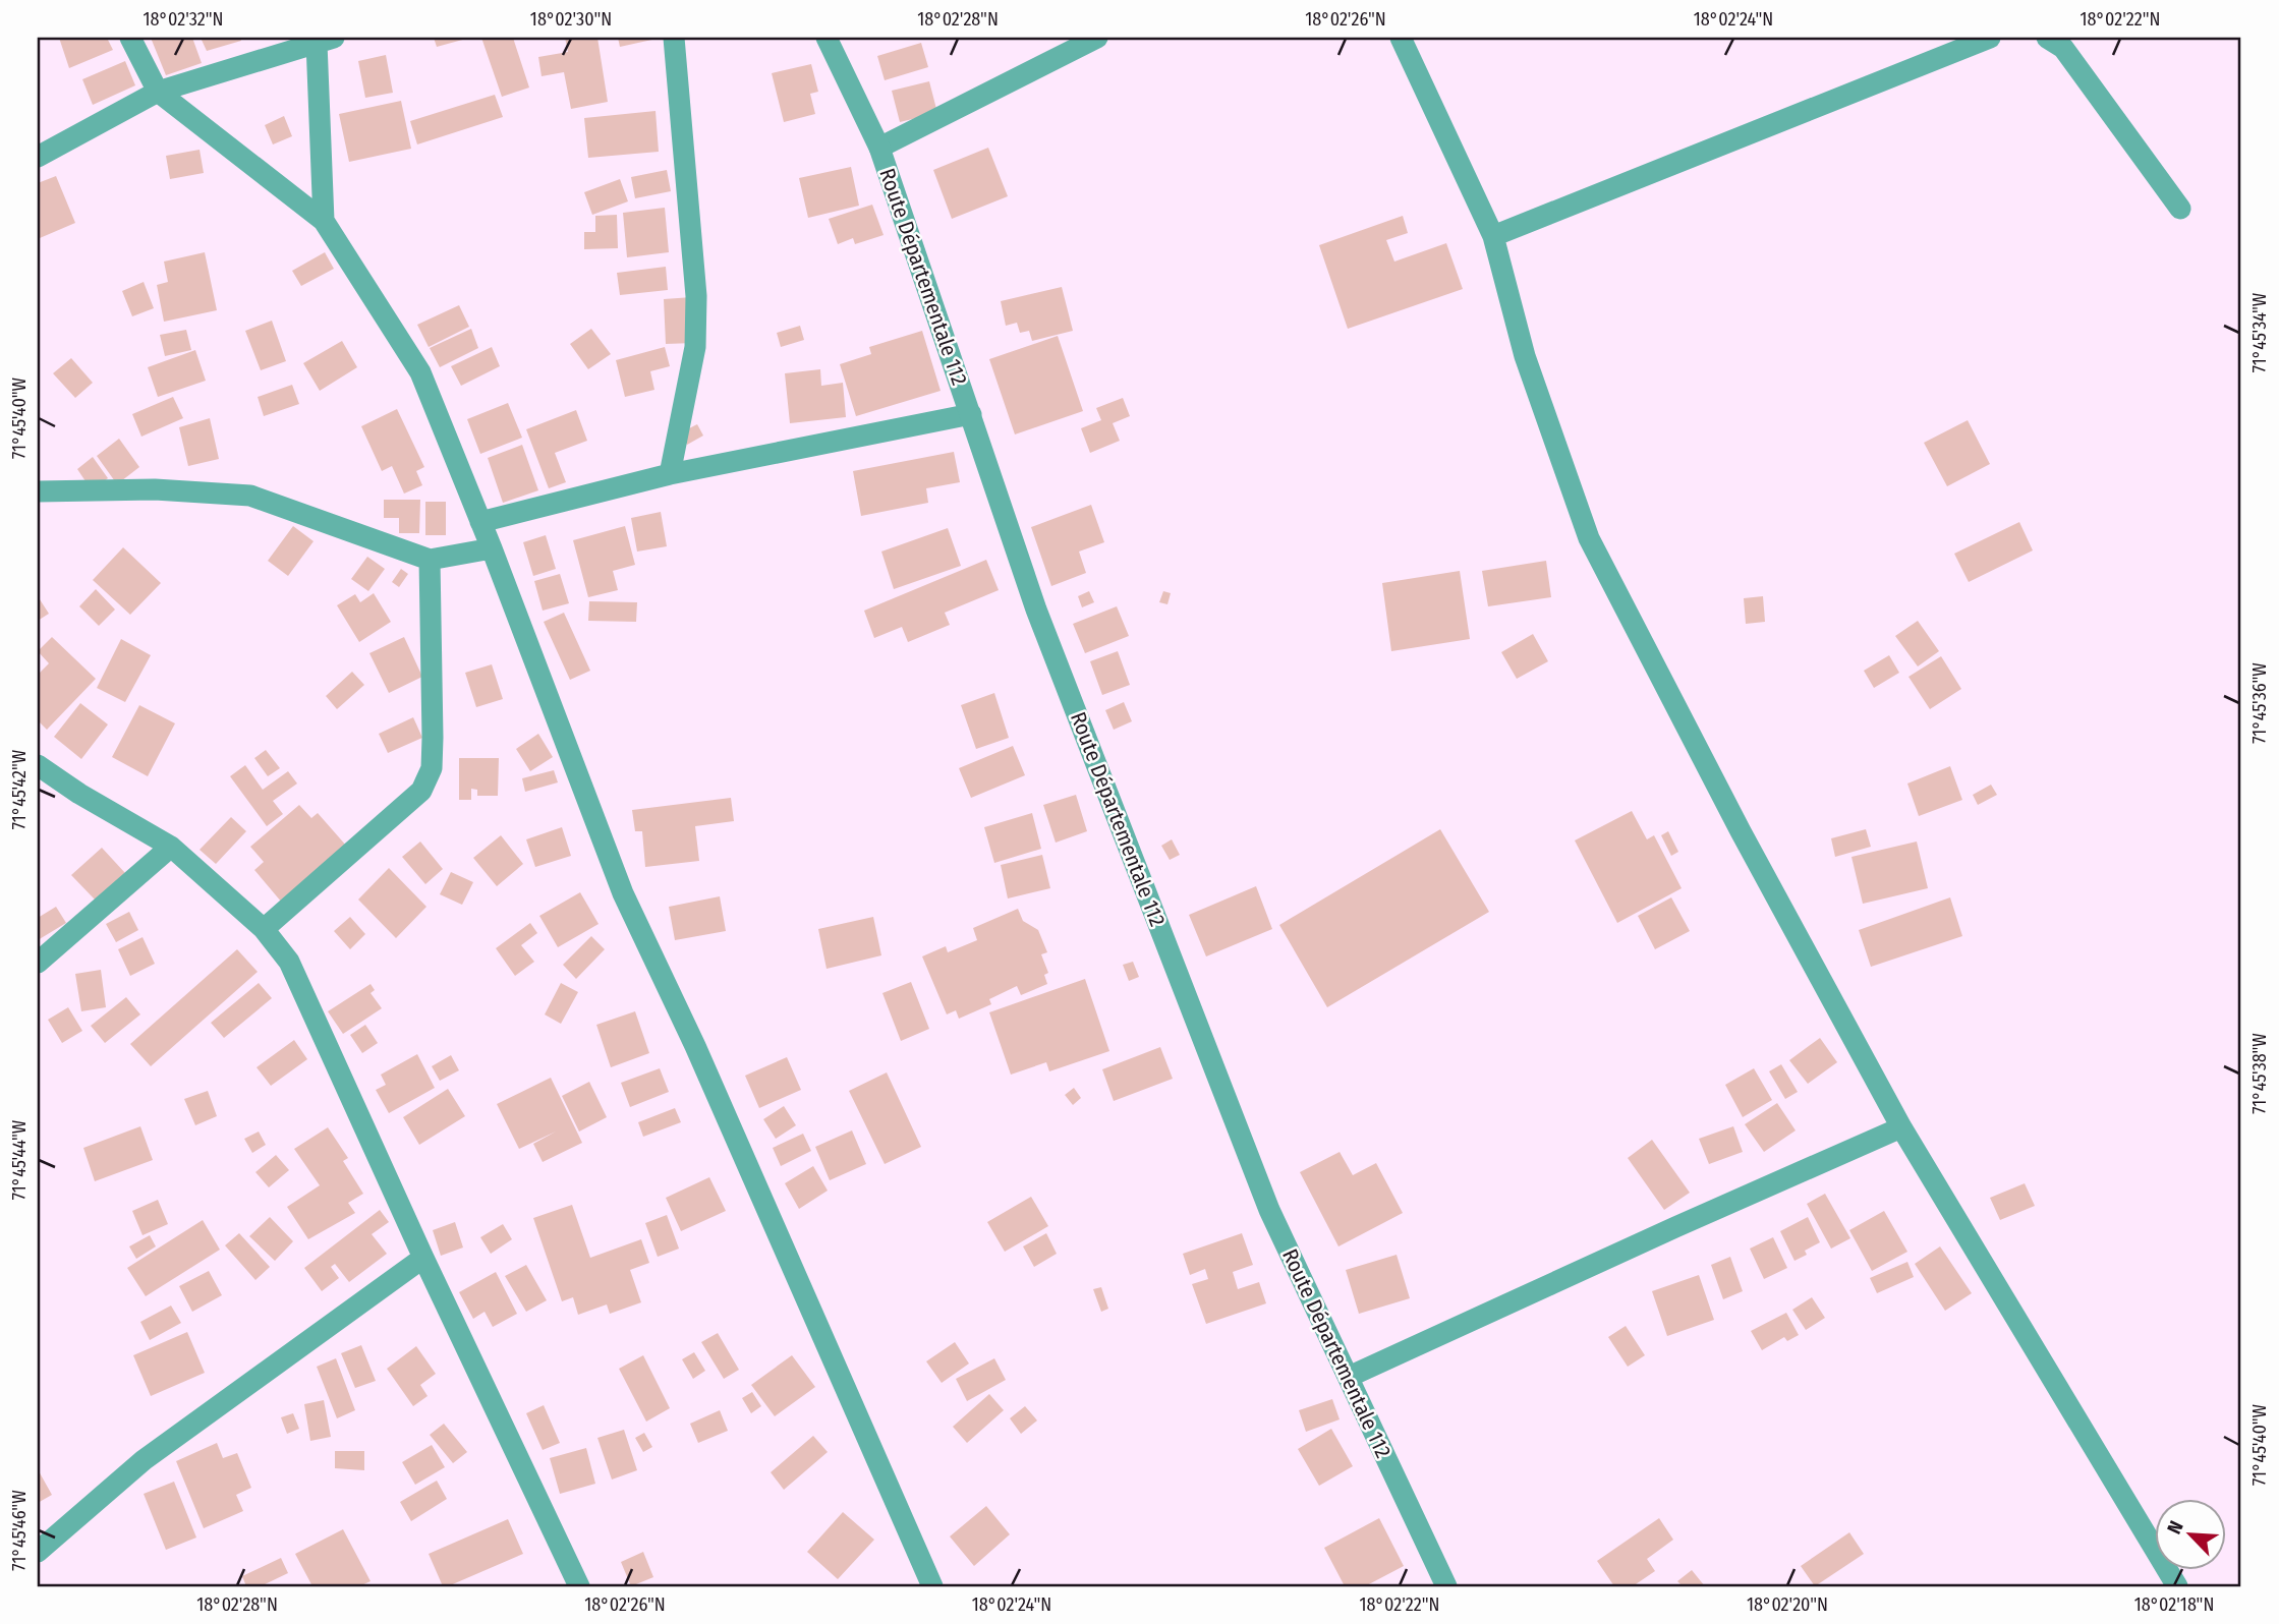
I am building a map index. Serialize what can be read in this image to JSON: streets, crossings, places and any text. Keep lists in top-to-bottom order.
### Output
{
  "streets": {
    "street": ["Route Départementale 112"]
  },
  "north": "top left",
  "coordinates": [
    "18°02'32\"N",
    "18°02'30\"N",
    "18°02'28\"N",
    "18°02'26\"N",
    "18°02'24\"N",
    "18°02'22\"N",
    "71°45'34\"W",
    "71°45'40\"W",
    "71°45'36\"W",
    "71°45'42\"W",
    "71°45'38\"W",
    "71°45'44\"W",
    "71°45'46\"W",
    "18°02'20\"N",
    "18°02'18\"N"
  ]
}
